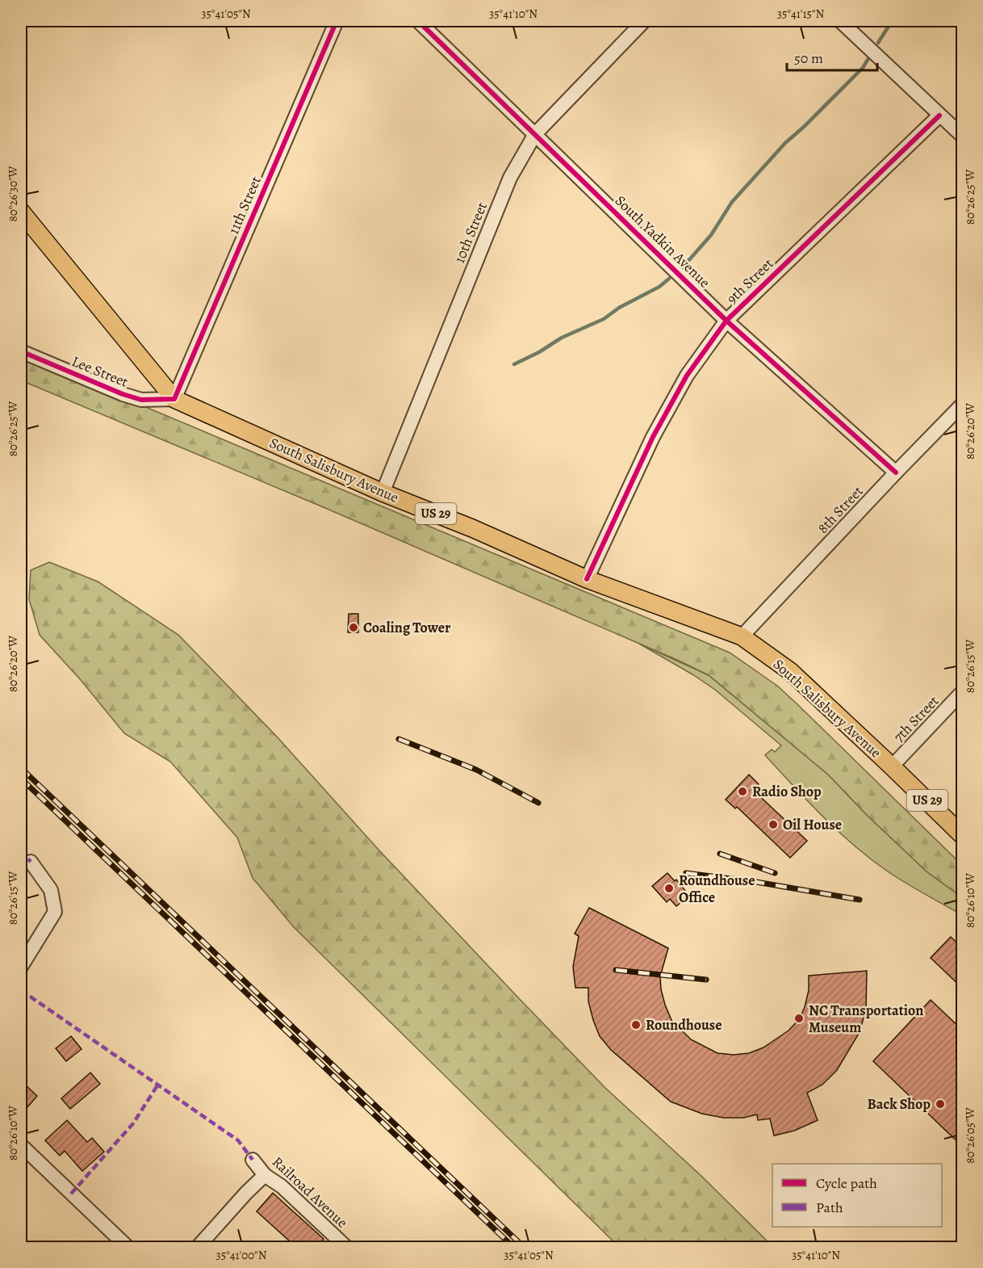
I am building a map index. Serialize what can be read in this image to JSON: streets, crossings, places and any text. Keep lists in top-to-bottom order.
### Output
{
  "streets": {
    "main road": ["South Salisbury Avenue", "US 29"],
    "street": [
      "11th Street",
      "10th Street",
      "South Yadkin Avenue",
      "9th Street",
      "Lee Street",
      "8th Street",
      "7th Street",
      "Railroad Avenue"
    ]
  },
  "crossings": [
    ["11th Street", "Lee Street"],
    ["11th Street", "South Salisbury Avenue"],
    ["10th Street", "South Yadkin Avenue"],
    ["10th Street", "South Salisbury Avenue"],
    ["South Yadkin Avenue", "9th Street"],
    ["South Yadkin Avenue", "8th Street"],
    ["9th Street", "South Salisbury Avenue"],
    ["Lee Street", "South Salisbury Avenue"],
    ["South Salisbury Avenue", "8th Street"],
    ["South Salisbury Avenue", "7th Street"]
  ],
  "places": [
    "Coaling Tower",
    "Radio Shop",
    "Oil House",
    "Roundhouse Office",
    "NC Transportation Museum",
    "Roundhouse",
    "Back Shop"
  ],
  "legend": ["Cycle path", "Path"],
  "scale_bar": "50 m",
  "coordinates": [
    "35°41'05\"N",
    "35°41'10\"N",
    "35°41'15\"N",
    "80°26'30\"W",
    "80°26'25\"W",
    "80°26'20\"W",
    "80°26'15\"W",
    "80°26'10\"W",
    "80°26'05\"W",
    "35°41'00\"N"
  ]
}
